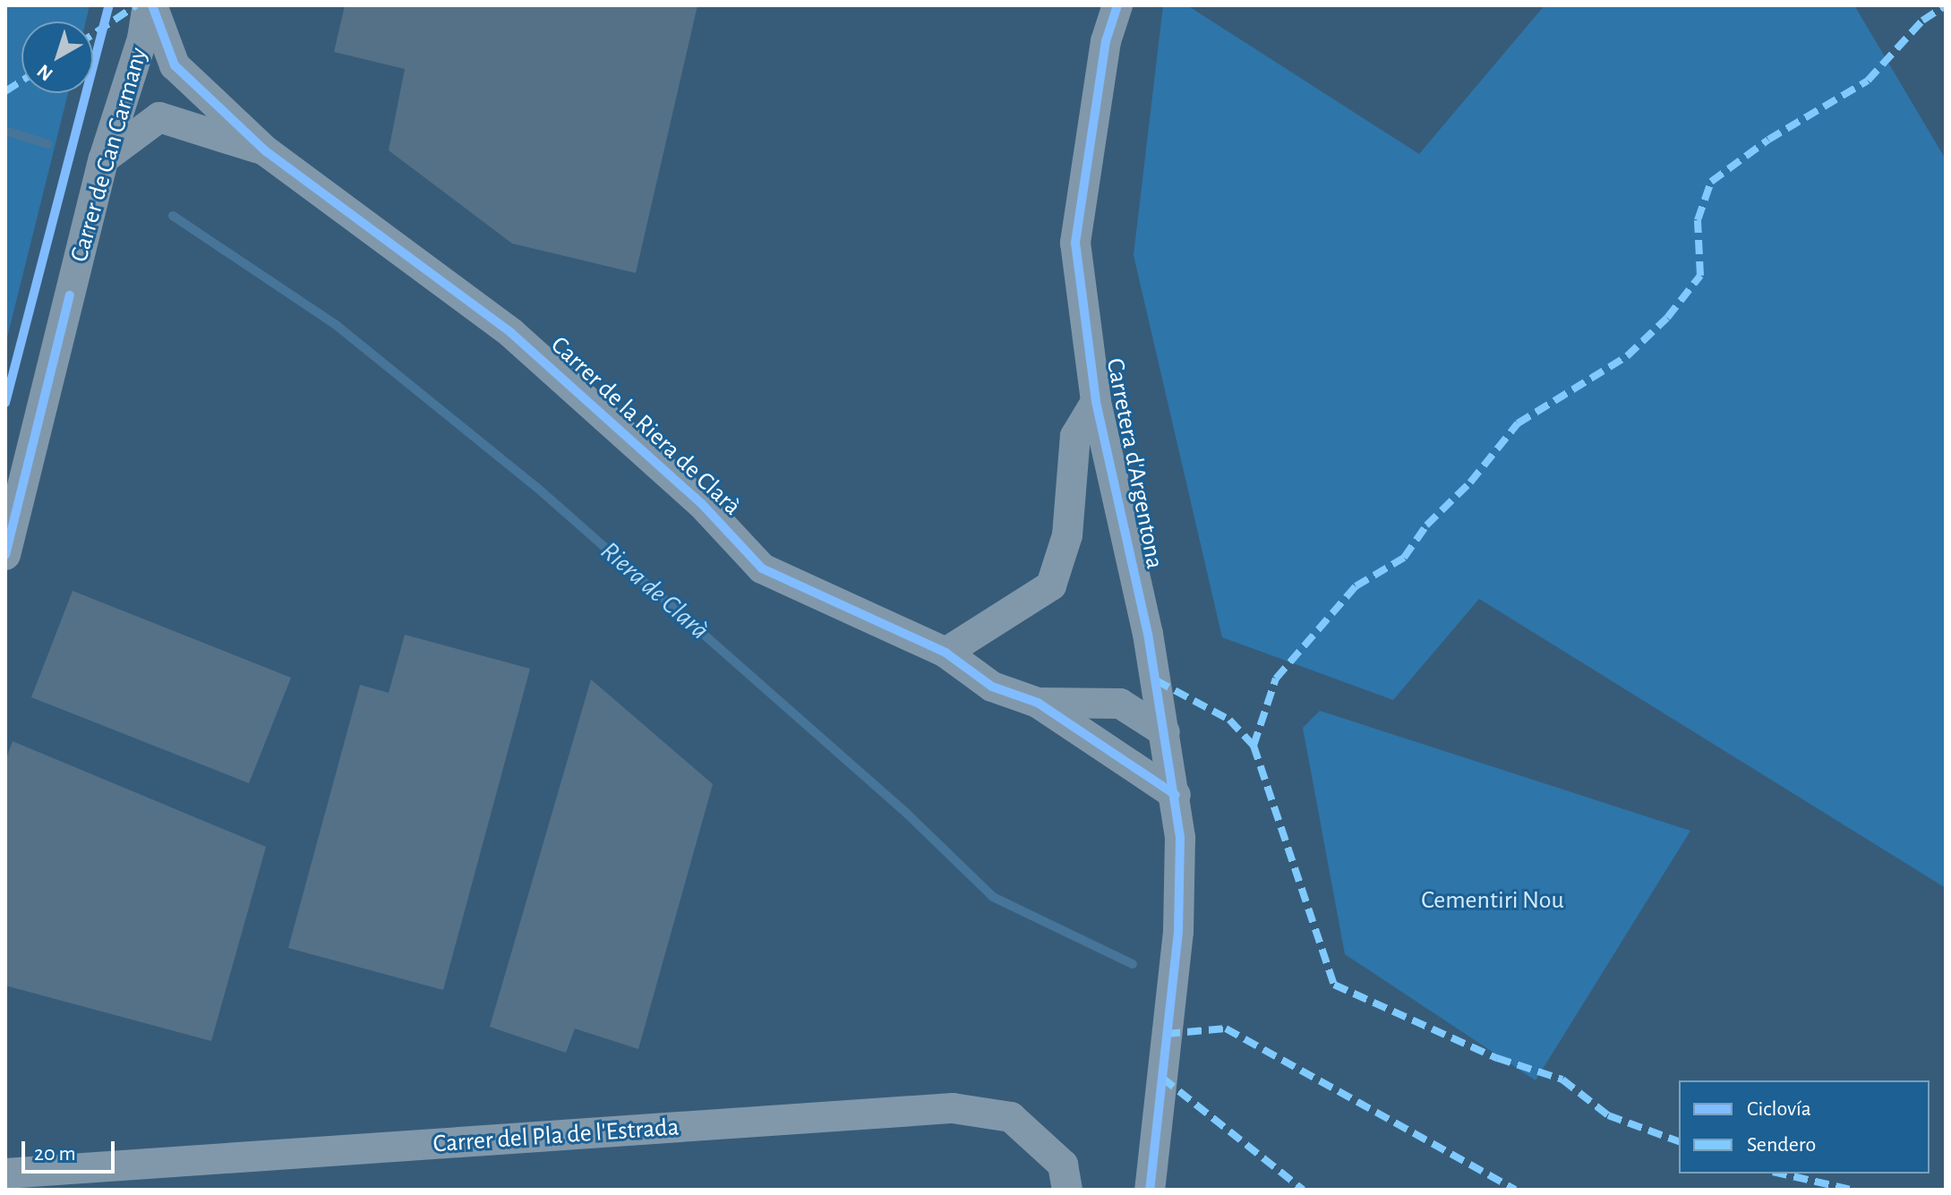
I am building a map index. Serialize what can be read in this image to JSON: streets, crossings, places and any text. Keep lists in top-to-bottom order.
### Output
{
  "streets": {
    "street": [
      "Carrer de Can Carmany",
      "Carrer de la Riera de Clarà",
      "Carretera d'Argentona",
      "Carrer del Pla de l'Estrada"
    ]
  },
  "crossings": [
    ["Carrer de Can Carmany", "Carrer de la Riera de Clarà"],
    ["Carrer de la Riera de Clarà", "Carretera d'Argentona"]
  ],
  "water": ["Riera de Clarà"],
  "parks": ["Cementiri Nou"],
  "legend": ["Ciclovía", "Sendero"],
  "scale_bar": "20 m",
  "north": "bottom left"
}
